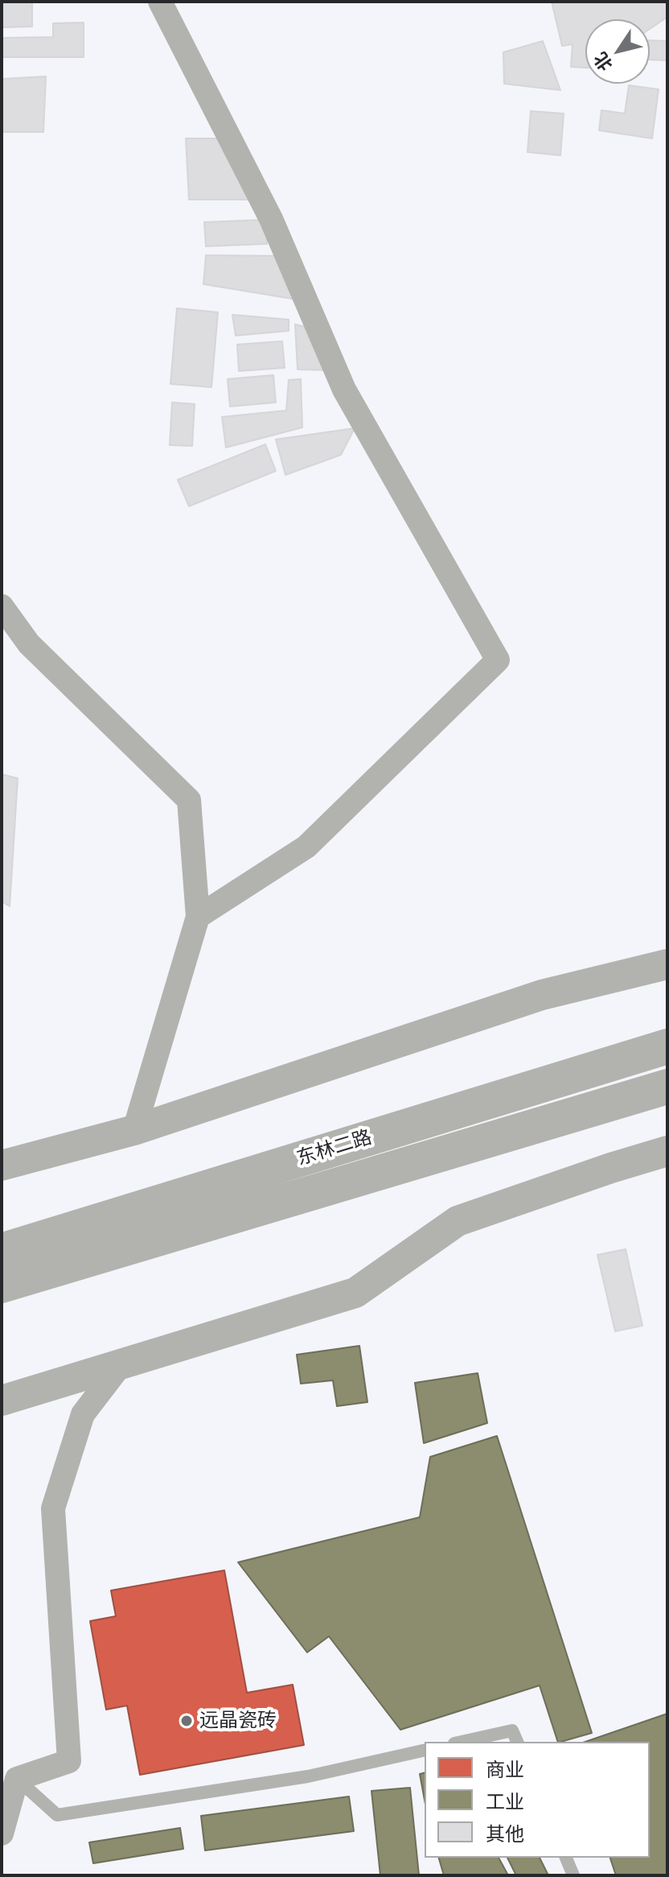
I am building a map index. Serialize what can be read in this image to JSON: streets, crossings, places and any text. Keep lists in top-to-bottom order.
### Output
{
  "streets": {
    "main road": ["东林二路"]
  },
  "places": ["远晶瓷砖"],
  "legend": ["商业", "工业", "其他"],
  "north": "bottom left"
}
